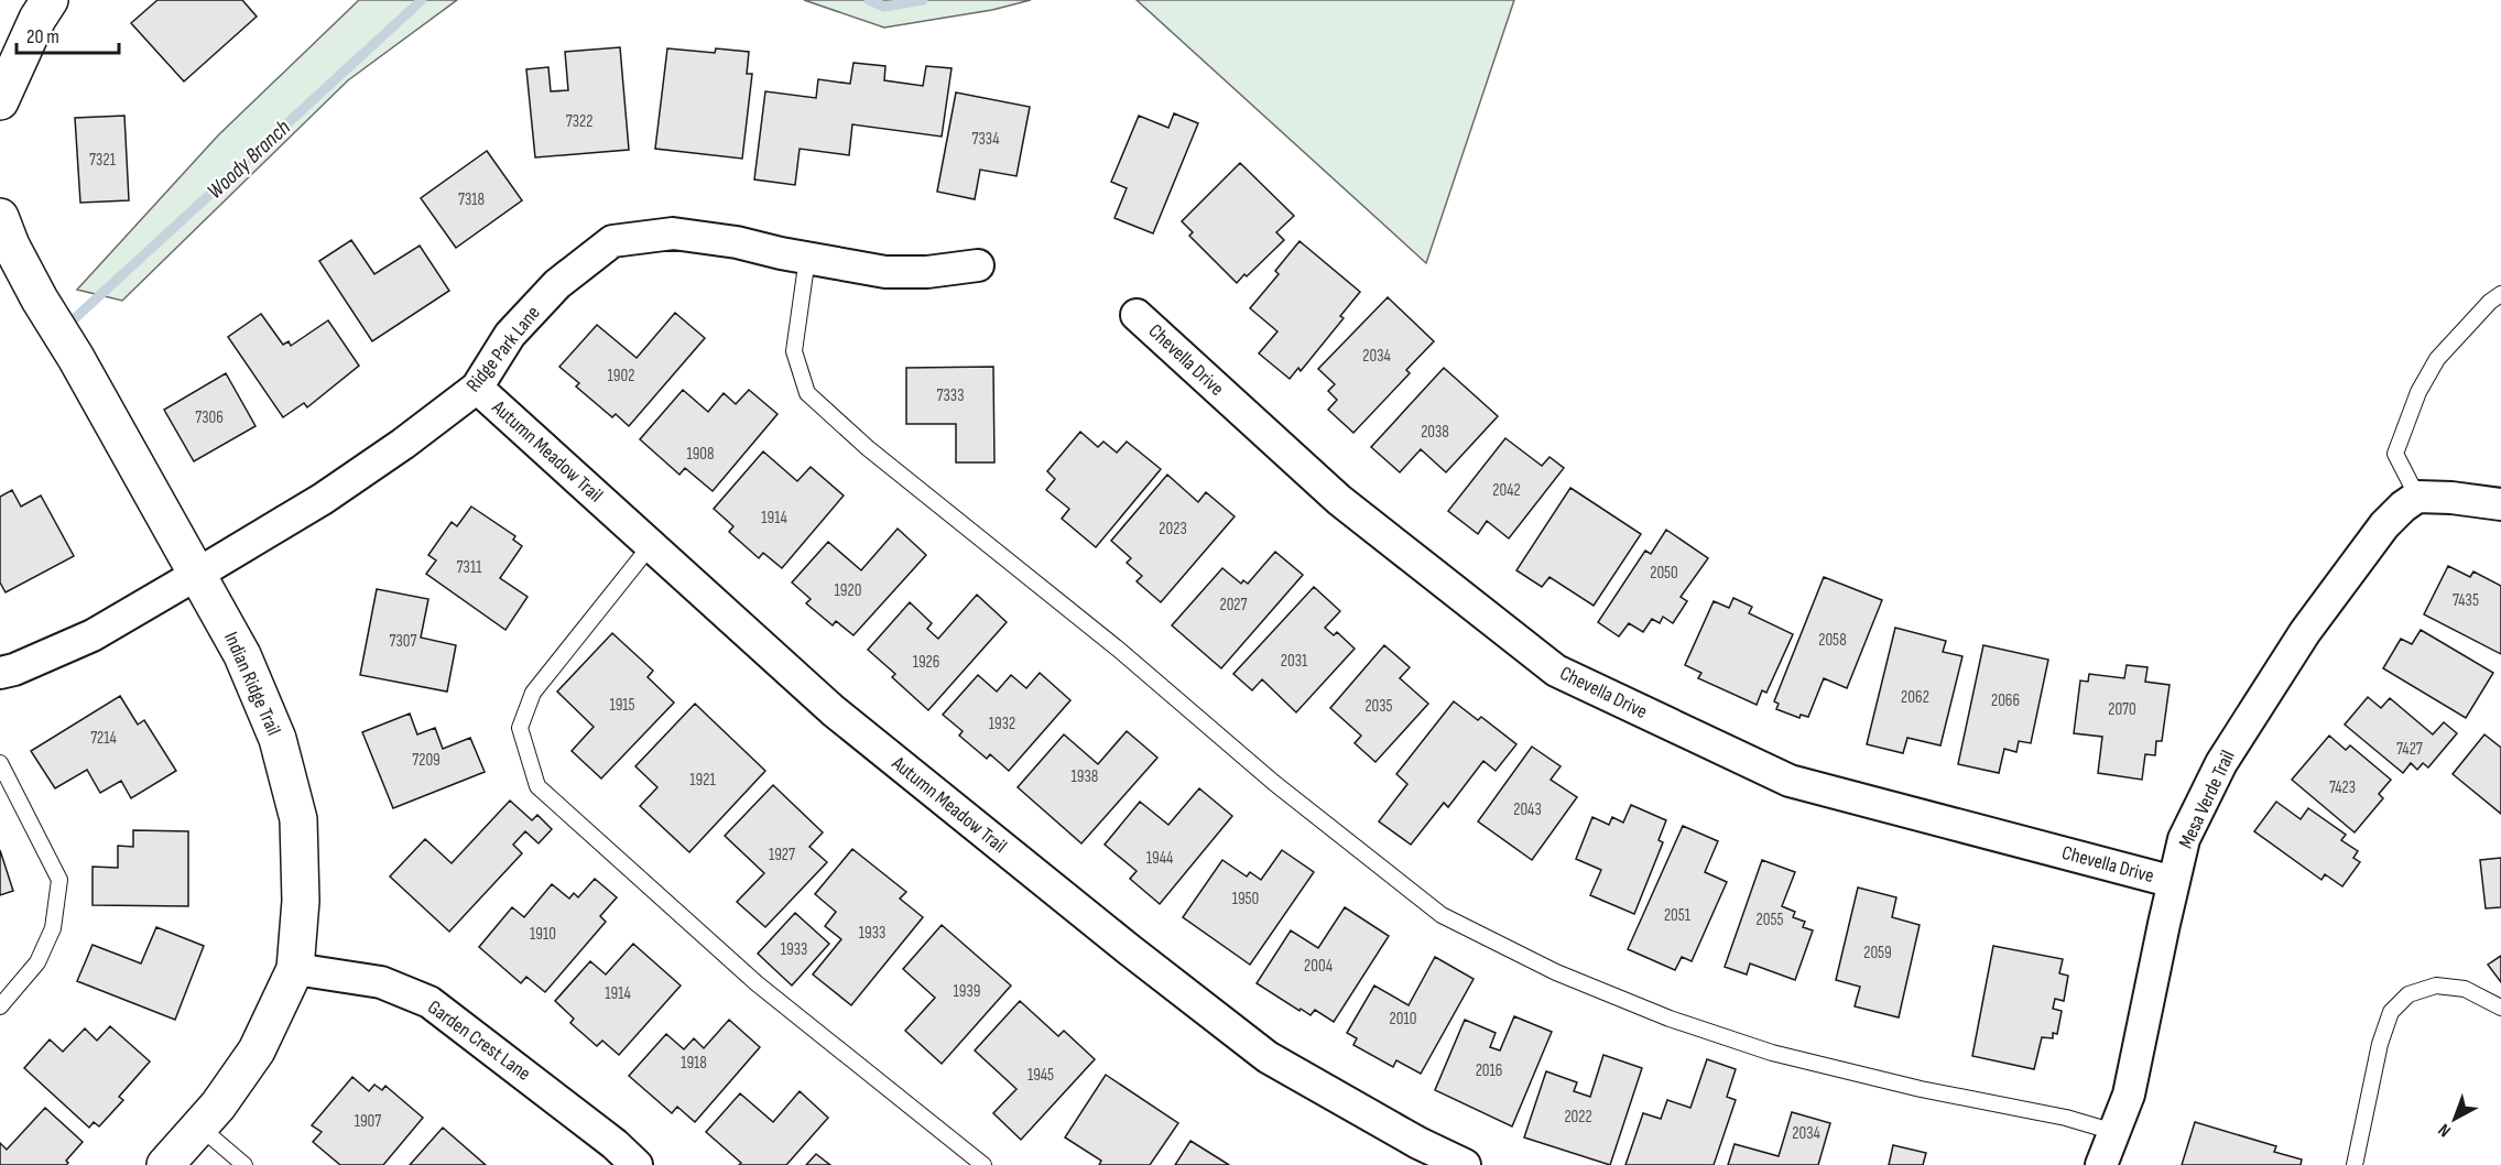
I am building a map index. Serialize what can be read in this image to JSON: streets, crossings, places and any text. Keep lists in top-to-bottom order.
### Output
{
  "streets": {
    "street": [
      "Ridge Park Lane",
      "Chevella Drive",
      "Autumn Meadow Trail",
      "Indian Ridge Trail",
      "Mesa Verde Trail",
      "Garden Crest Lane"
    ]
  },
  "crossings": [
    ["Ridge Park Lane", "Autumn Meadow Trail"],
    ["Ridge Park Lane", "Indian Ridge Trail"],
    ["Chevella Drive", "Mesa Verde Trail"],
    ["Indian Ridge Trail", "Garden Crest Lane"]
  ],
  "water": ["Woody Branch"],
  "house_numbers": [
    "7322",
    "7334",
    "7321",
    "7318",
    "2034",
    "1902",
    "7333",
    "7306",
    "2038",
    "1908",
    "2042",
    "1914",
    "2023",
    "7311",
    "2050",
    "1920",
    "7435",
    "2027",
    "2058",
    "7307",
    "2031",
    "1926",
    "2062",
    "2066",
    "1915",
    "2035",
    "2070",
    "1932",
    "7214",
    "7427",
    "7209",
    "1938",
    "1921",
    "7423",
    "2043",
    "1927",
    "1944",
    "1950",
    "2051",
    "2055",
    "1933",
    "1910",
    "1933",
    "2059",
    "2004",
    "1939",
    "1914",
    "2010",
    "1918",
    "2016",
    "1945",
    "2022",
    "1907",
    "2034"
  ],
  "scale_bar": "20 m",
  "north": "bottom left"
}
